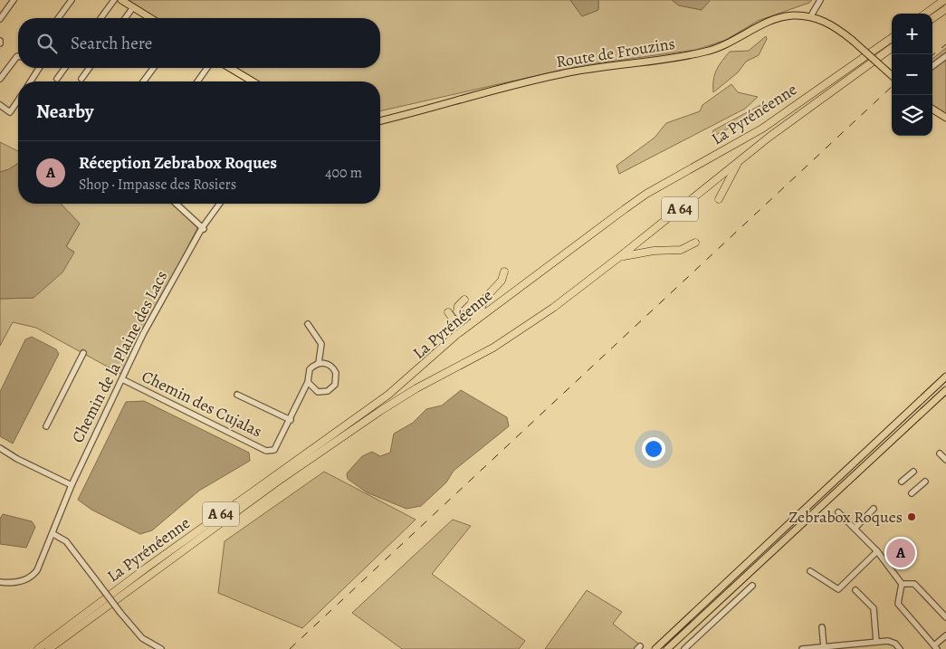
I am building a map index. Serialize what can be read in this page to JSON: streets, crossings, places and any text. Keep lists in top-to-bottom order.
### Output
{
  "streets": {
    "highway": ["La Pyrénéenne", "A 64"],
    "main road": ["Route de Frouzins"],
    "street": ["Chemin de la Plaine des Lacs", "Chemin des Cujalas"]
  },
  "crossings": [
    ["Chemin de la Plaine des Lacs", "Chemin des Cujalas"]
  ],
  "places": ["Zebrabox Roques"],
  "page": {
    "map_buttons": ["+", "−"],
    "search": "Search here",
    "heading": "Nearby",
    "list": [
      {
        "mark": "A",
        "name": "Réception Zebrabox Roques",
        "note": "Shop · Impasse des Rosiers",
        "value": "400 m"
      }
    ],
    "pins": "A"
  }
}
